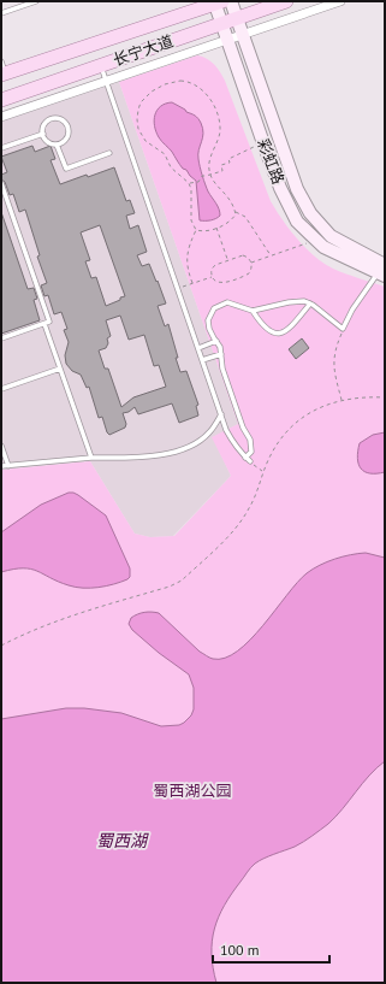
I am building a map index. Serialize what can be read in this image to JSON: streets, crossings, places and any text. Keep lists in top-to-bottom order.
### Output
{
  "streets": {
    "main road": ["长宁大道", "彩虹路"]
  },
  "crossings": [
    ["长宁大道", "彩虹路"]
  ],
  "water": ["蜀西湖"],
  "parks": ["蜀西湖公园"],
  "scale_bar": "100 m"
}
